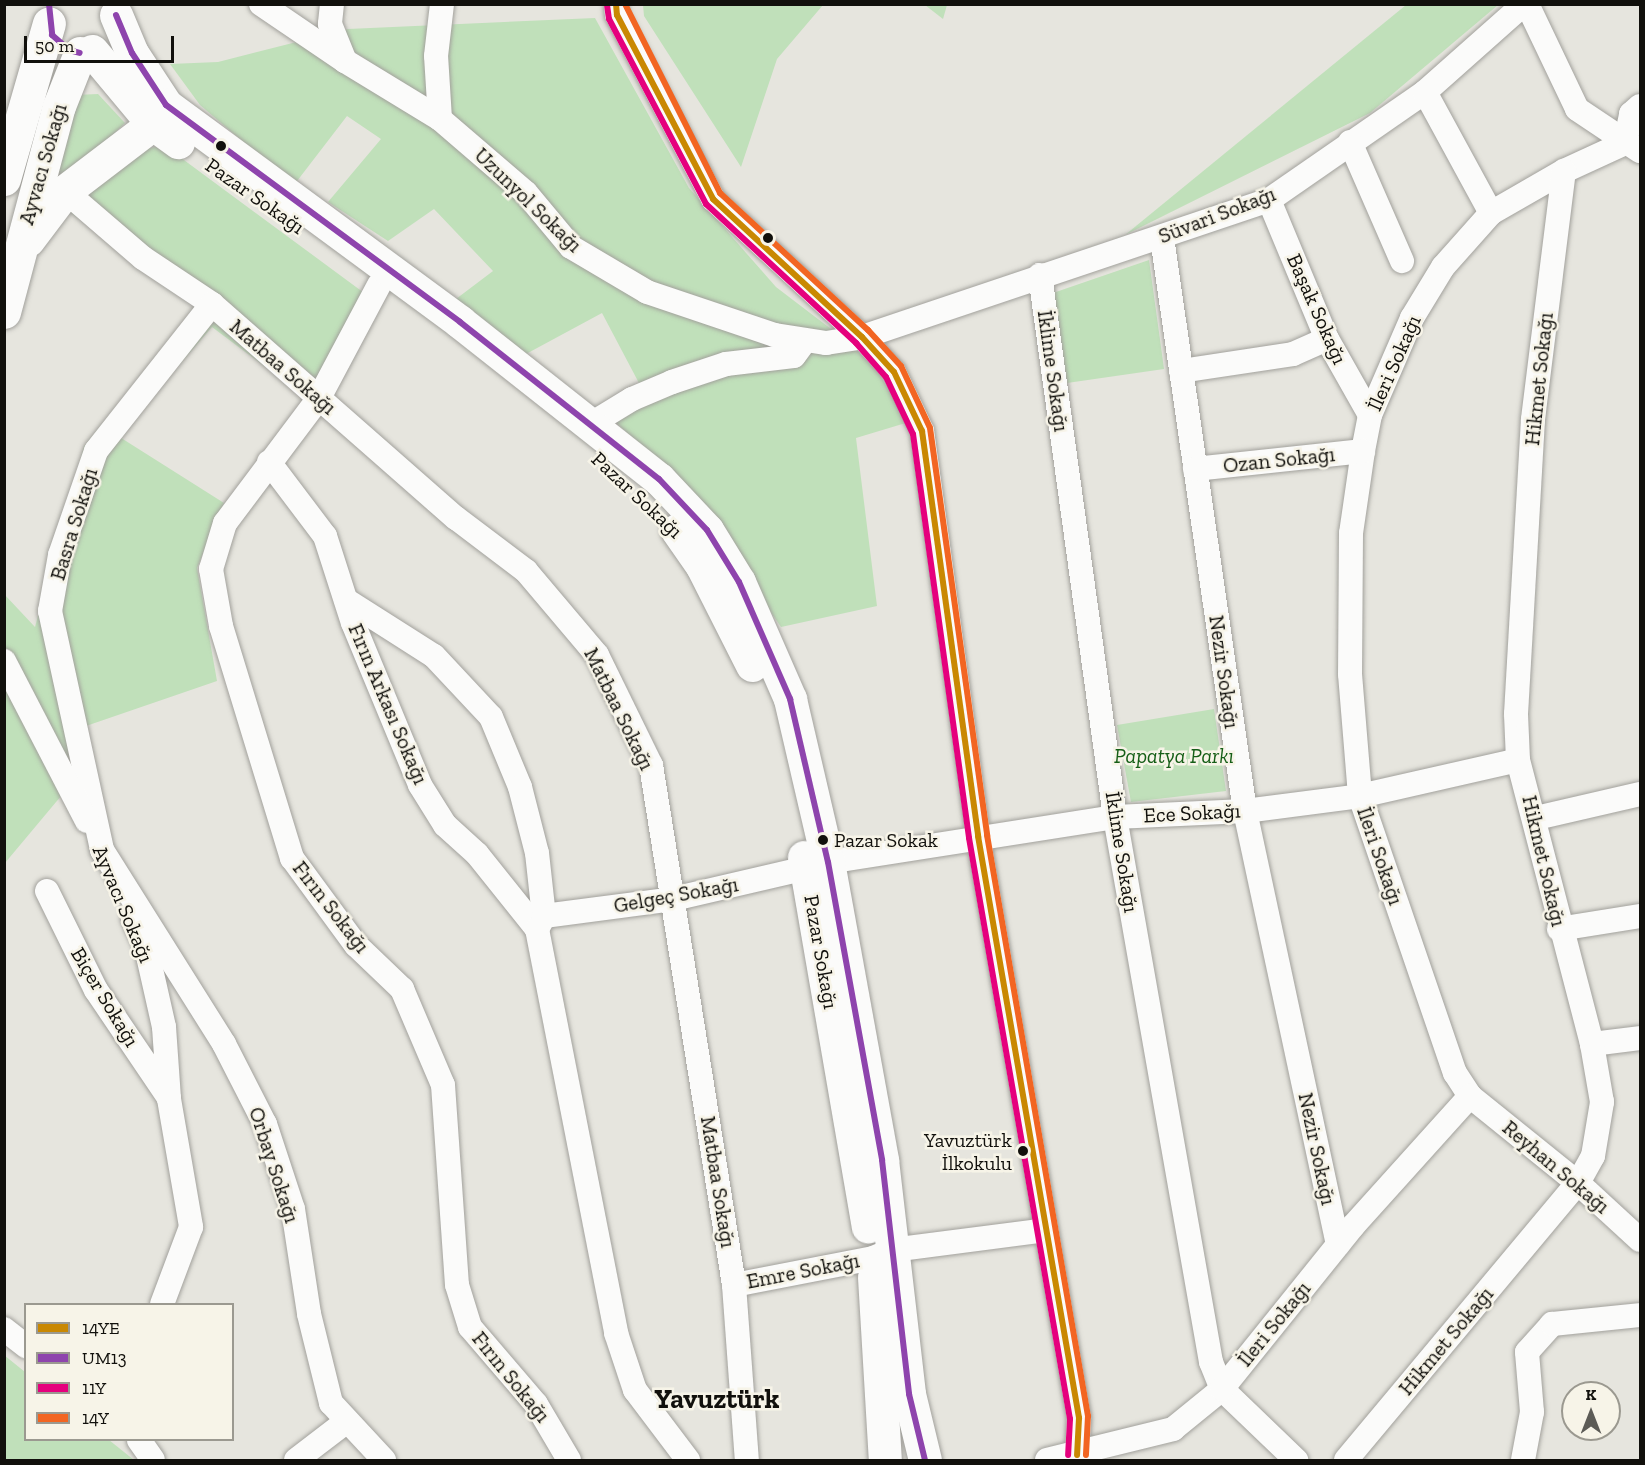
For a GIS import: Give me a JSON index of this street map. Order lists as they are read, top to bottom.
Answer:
{
  "streets": {
    "main road": ["Ayvacı Sokağı", "Pazar Sokağı"],
    "street": [
      "Uzunyol Sokağı",
      "Süvari Sokağı",
      "Başak Sokağı",
      "İleri Sokağı",
      "Matbaa Sokağı",
      "İklime Sokağı",
      "Hikmet Sokağı",
      "Ozan Sokağı",
      "Basra Sokağı",
      "Nezir Sokağı",
      "Fırın Arkası Sokağı",
      "Ece Sokağı",
      "Gelgeç Sokağı",
      "Fırın Sokağı",
      "Biçer Sokağı",
      "Orbay Sokağı",
      "Reyhan Sokağı",
      "Emre Sokağı"
    ]
  },
  "crossings": [
    ["Ayvacı Sokağı", "Pazar Sokağı"],
    ["Ayvacı Sokağı", "Basra Sokağı"],
    ["Ayvacı Sokağı", "Biçer Sokağı"],
    ["Ayvacı Sokağı", "Orbay Sokağı"],
    ["Pazar Sokağı", "Ece Sokağı"],
    ["Pazar Sokağı", "Gelgeç Sokağı"],
    ["Pazar Sokağı", "Fırın Sokağı"],
    ["Pazar Sokağı", "Emre Sokağı"],
    ["Uzunyol Sokağı", "Süvari Sokağı"],
    ["Süvari Sokağı", "Başak Sokağı"],
    ["Süvari Sokağı", "İklime Sokağı"],
    ["Süvari Sokağı", "Nezir Sokağı"],
    ["Başak Sokağı", "İleri Sokağı"],
    ["İleri Sokağı", "İklime Sokağı"],
    ["İleri Sokağı", "Hikmet Sokağı"],
    ["İleri Sokağı", "Ozan Sokağı"],
    ["İleri Sokağı", "Nezir Sokağı"],
    ["İleri Sokağı", "Ece Sokağı"],
    ["İleri Sokağı", "Reyhan Sokağı"],
    ["Matbaa Sokağı", "Basra Sokağı"],
    ["Matbaa Sokağı", "Gelgeç Sokağı"],
    ["Matbaa Sokağı", "Fırın Sokağı"],
    ["Matbaa Sokağı", "Emre Sokağı"],
    ["İklime Sokağı", "Ece Sokağı"],
    ["Hikmet Sokağı", "Ece Sokağı"],
    ["Hikmet Sokağı", "Reyhan Sokağı"],
    ["Ozan Sokağı", "Nezir Sokağı"],
    ["Basra Sokağı", "Orbay Sokağı"],
    ["Nezir Sokağı", "Ece Sokağı"],
    ["Fırın Arkası Sokağı", "Gelgeç Sokağı"],
    ["Fırın Arkası Sokağı", "Fırın Sokağı"],
    ["Ece Sokağı", "Gelgeç Sokağı"]
  ],
  "districts": ["Yavuztürk"],
  "parks": ["Papatya Parkı"],
  "places": ["Pazar Sokak", "Yavuztürk İlkokulu"],
  "lines": [
    "transit line 14YE",
    "transit line UM13",
    "transit line 14Y",
    "transit line 11Y"
  ],
  "legend": [
    "14YE",
    "UM13",
    "11Y",
    "14Y"
  ],
  "scale_bar": "50 m",
  "north": "top"
}
